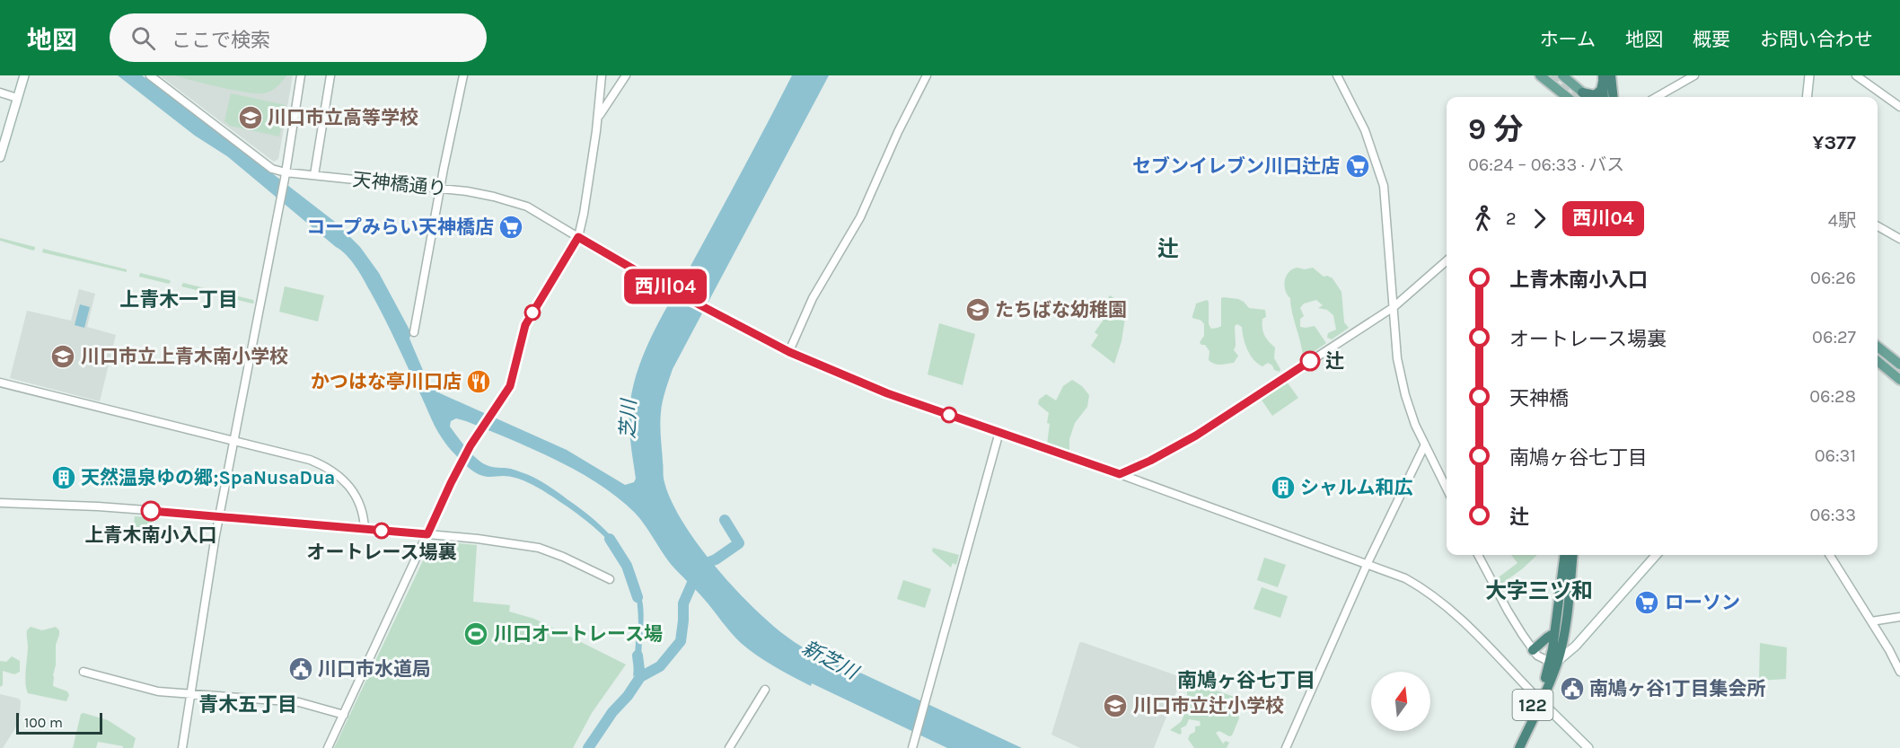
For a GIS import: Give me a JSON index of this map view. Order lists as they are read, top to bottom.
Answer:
{
  "streets": {
    "highway": ["122"],
    "street": ["天神橋通り"]
  },
  "crossings": [
    ["天神橋通り", "122"]
  ],
  "districts": [
    "辻",
    "上青木一丁目",
    "大字三ツ和",
    "南鳩ヶ谷七丁目",
    "青木五丁目"
  ],
  "water": ["芝川", "新芝川"],
  "places": {
    "school or university": [
      "川口市立高等学校",
      "たちばな幼稚園",
      "川口市立上青木南小学校",
      "川口市立辻小学校"
    ],
    "supermarket": ["セブンイレブン川口辻店", "コープみらい天神橋店", "ローソン"],
    "other": ["辻", "上青木南小入口", "オートレース場裏"],
    "restaurant": ["かつはな亭川口店"],
    "building": ["天然温泉ゆの郷;SpaNusaDua", "シャルム和広"],
    "sports": ["川口オートレース場"],
    "public building": ["川口市水道局", "南鳩ヶ谷1丁目集会所"]
  },
  "lines": ["bus line 西川04"],
  "scale_bar": "100 m",
  "north": "top",
  "page": {
    "header": "地図",
    "search": "ここで検索",
    "nav": [
      "ホーム",
      "地図",
      "概要",
      "お問い合わせ"
    ],
    "on_map": "西川04",
    "heading": ["9 分", "06:24 – 06:33 · バス", "¥377"],
    "legs": ["2", "西川04", "4駅"],
    "list": [
      {
        "name": "上青木南小入口",
        "value": "06:26"
      },
      {
        "name": "オートレース場裏",
        "value": "06:27"
      },
      {
        "name": "天神橋",
        "value": "06:28"
      },
      {
        "name": "南鳩ヶ谷七丁目",
        "value": "06:31"
      },
      {
        "name": "辻",
        "value": "06:33"
      }
    ],
    "scale": "100 m"
  }
}
